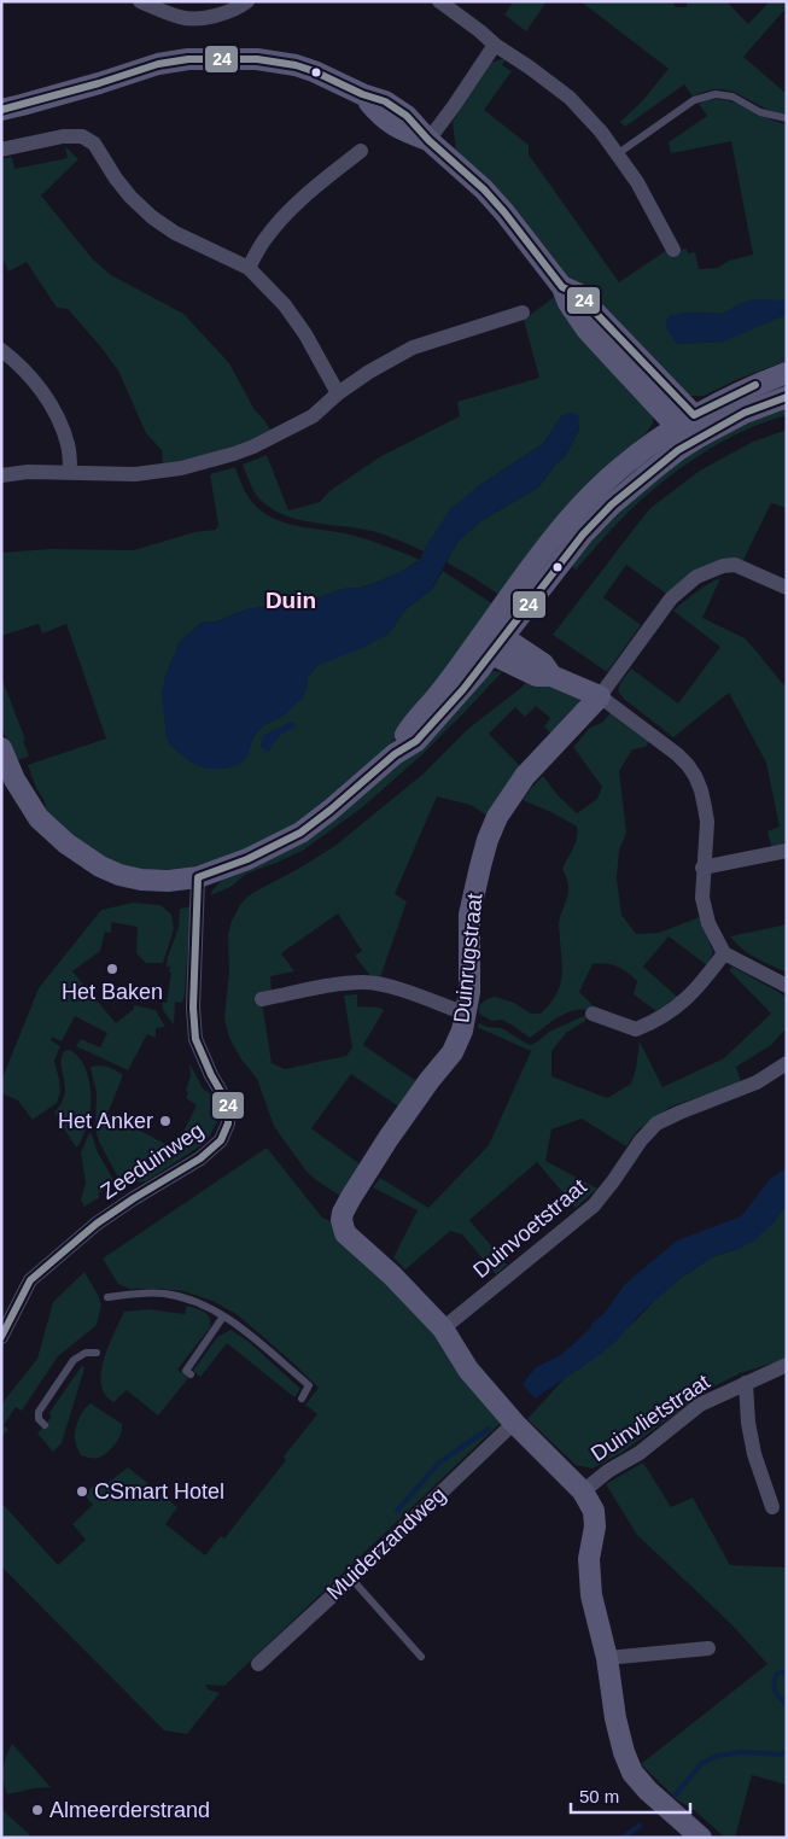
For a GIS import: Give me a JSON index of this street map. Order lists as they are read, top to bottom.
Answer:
{
  "streets": {
    "street": [
      "Duinrugstraat",
      "Zeeduinweg",
      "Duinvoetstraat",
      "Duinvlietstraat",
      "Muiderzandweg"
    ]
  },
  "crossings": [
    ["Duinrugstraat", "Duinvoetstraat"]
  ],
  "districts": ["Duin"],
  "places": [
    "Het Baken",
    "Het Anker",
    "CSmart Hotel",
    "Almeerderstrand"
  ],
  "lines": ["transit line 24"],
  "scale_bar": "50 m"
}
